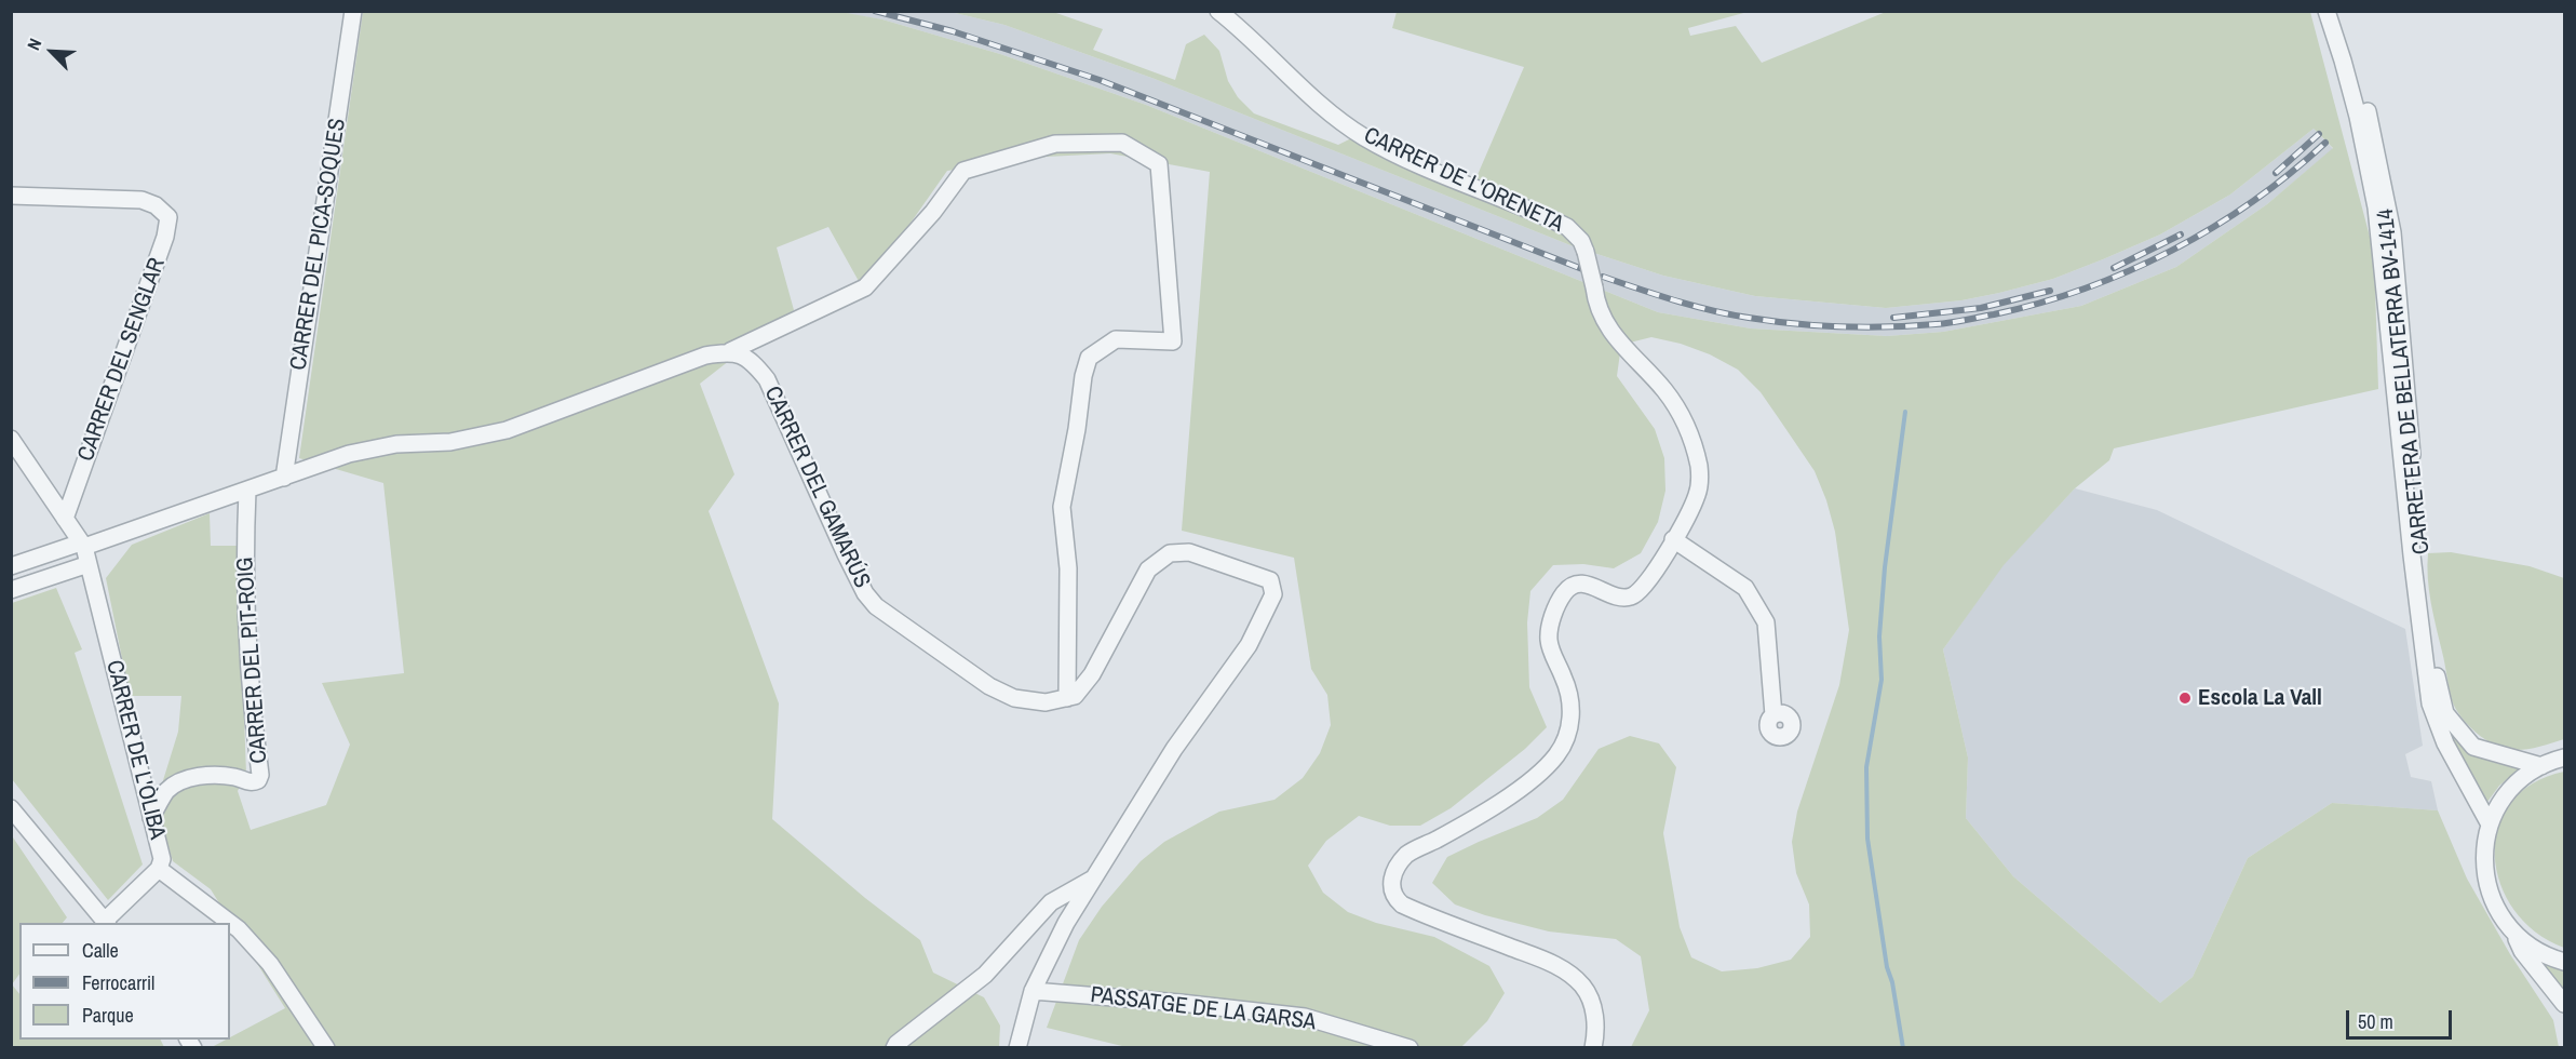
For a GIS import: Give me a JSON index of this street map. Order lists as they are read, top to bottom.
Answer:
{
  "streets": {
    "street": [
      "CARRER DE L'ORENETA",
      "CARRER DEL PICA-SOQUES",
      "CARRER DEL SENGLAR",
      "CARRETERA DE BELLATERRA BV-1414",
      "CARRER DEL GAMARÚS",
      "CARRER DEL PIT-ROIG",
      "CARRER DE L'ÒLIBA",
      "PASSATGE DE LA GARSA"
    ]
  },
  "crossings": [
    ["CARRER DEL PIT-ROIG", "CARRER DE L'ÒLIBA"]
  ],
  "places": ["Escola La Vall"],
  "legend": ["Calle", "Ferrocarril", "Parque"],
  "scale_bar": "50 m",
  "north": "top left"
}
